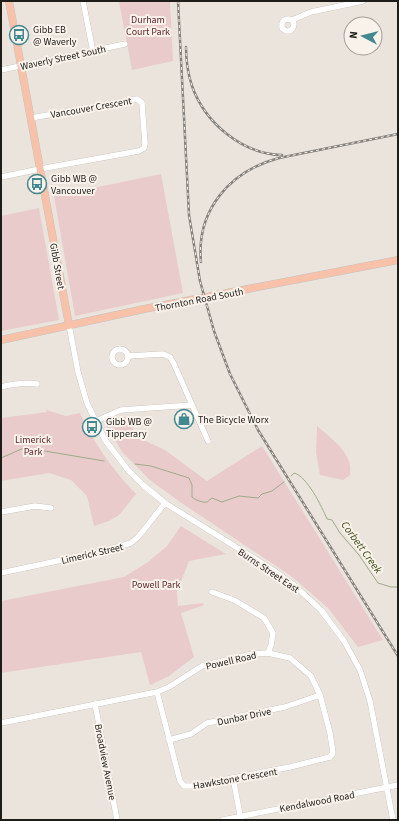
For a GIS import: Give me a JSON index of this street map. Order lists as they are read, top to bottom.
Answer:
{
  "streets": {
    "main road": ["Gibb Street", "Thornton Road South"],
    "street": [
      "Waverly Street South",
      "Vancouver Crescent",
      "Limerick Street",
      "Burns Street East",
      "Powell Road",
      "Dunbar Drive",
      "Broadview Avenue",
      "Hawkstone Crescent",
      "Kendalwood Road"
    ]
  },
  "crossings": [
    ["Waverly Street South", "Gibb Street"],
    ["Vancouver Crescent", "Gibb Street"],
    ["Gibb Street", "Thornton Road South"],
    ["Gibb Street", "Limerick Street"],
    ["Gibb Street", "Burns Street East"],
    ["Limerick Street", "Burns Street East"],
    ["Burns Street East", "Kendalwood Road"],
    ["Powell Road", "Dunbar Drive"],
    ["Powell Road", "Broadview Avenue"],
    ["Powell Road", "Hawkstone Crescent"],
    ["Dunbar Drive", "Hawkstone Crescent"]
  ],
  "water": ["Corbett Creek"],
  "parks": ["Durham Court Park", "Limerick Park", "Powell Park"],
  "places": {
    "bus stop": ["Gibb EB @ Waverly", "Gibb WB @ Vancouver", "Gibb WB @ Tipperary"],
    "shop": ["The Bicycle Worx"]
  },
  "north": "left"
}
